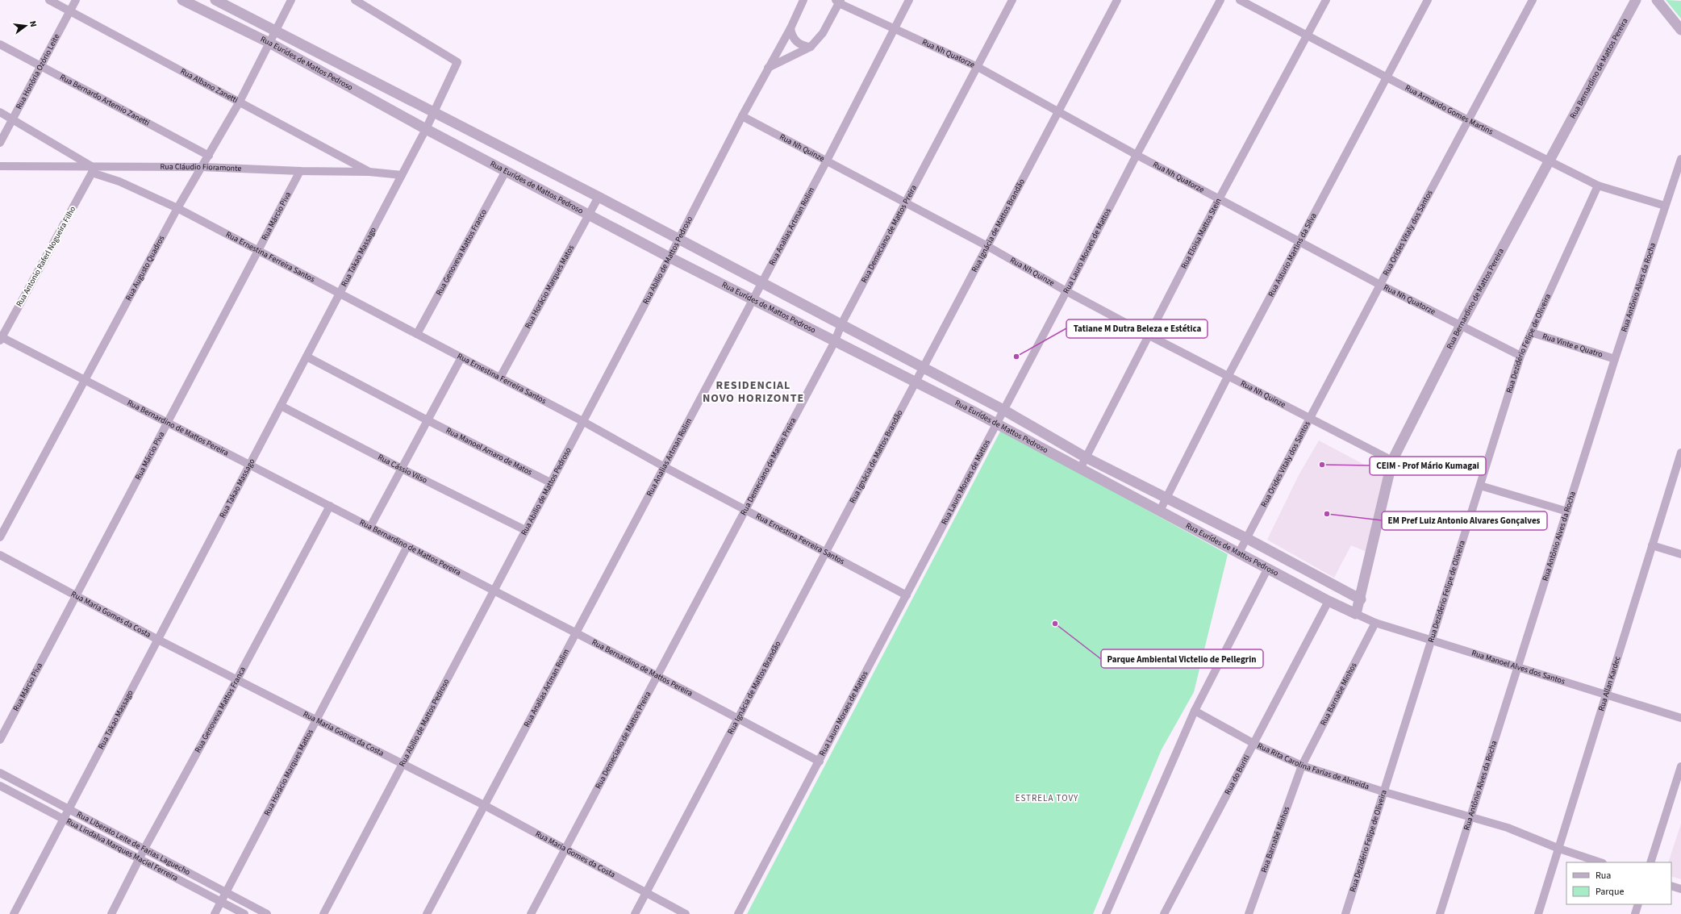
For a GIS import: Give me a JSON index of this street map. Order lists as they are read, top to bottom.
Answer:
{
  "streets": {
    "street": [
      "Rua Nh Quatorze",
      "Rua Eurídes de Mattos Pedroso",
      "Rua Bernardino de Mattos Pereira",
      "Rua Honória Ozório Leite",
      "Rua Albano Zanetti",
      "Rua Bernardo Artemio Zanetti",
      "Rua Armando Gomes Martins",
      "Rua Nh Quinze",
      "Rua Cláudio Fioramonte",
      "Rua Márcio Piva",
      "Rua Ignácia de Mattos Brandão",
      "Rua Analias Artman Rolim",
      "Rua Eloisa Mattos Stein",
      "Rua Orides Vitaly dos Santos",
      "Rua Demeciano de Mattos Preira",
      "Rua Lauro Moraes de Mattos",
      "Rua Genoveva Mattos Franco",
      "Rua Asturio Martins da Silva",
      "Rua Antonio Raferl Nogueira Filho",
      "Rua Ernestina Ferreira Santos",
      "Rua Takao Massago",
      "Rua Abilio de Mattos Pedroso",
      "Rua Augusto Quadros",
      "Rua Horácio Marques Matos",
      "Rua Antônio Alves da Rocha",
      "Rua Dezidério Felipe de Oliveira",
      "Rua Vinte e Quatro",
      "Rua Manoel Amaro de Matos",
      "Rua Cássio Vilso",
      "Rua Maria Gomes da Costa",
      "Rua Manoel Alves dos Santos",
      "Rua Allan Kardec",
      "Rua Barnabe Minhos",
      "Rua Genoveva Mattos Franca",
      "Rua Rita Carolina Farias de Almeida",
      "Rua Horácio Marques Mattos",
      "Rua do Buriti",
      "Rua Barnabé Minhos",
      "Rua Liberato Leite de Farias Laguecho",
      "Rua Lindalva Marques Maciel Ferreira"
    ]
  },
  "crossings": [
    ["Rua Nh Quatorze", "Rua Bernardino de Mattos Pereira"],
    ["Rua Nh Quatorze", "Rua Ignácia de Mattos Brandão"],
    ["Rua Nh Quatorze", "Rua Analias Artman Rolim"],
    ["Rua Nh Quatorze", "Rua Eloisa Mattos Stein"],
    ["Rua Nh Quatorze", "Rua Orides Vitaly dos Santos"],
    ["Rua Nh Quatorze", "Rua Demeciano de Mattos Preira"],
    ["Rua Nh Quatorze", "Rua Lauro Moraes de Mattos"],
    ["Rua Nh Quatorze", "Rua Asturio Martins da Silva"],
    ["Rua Nh Quatorze", "Rua Dezidério Felipe de Oliveira"],
    ["Rua Eurídes de Mattos Pedroso", "Rua Bernardino de Mattos Pereira"],
    ["Rua Eurídes de Mattos Pedroso", "Rua Ignácia de Mattos Brandão"],
    ["Rua Eurídes de Mattos Pedroso", "Rua Analias Artman Rolim"],
    ["Rua Eurídes de Mattos Pedroso", "Rua Eloisa Mattos Stein"],
    ["Rua Eurídes de Mattos Pedroso", "Rua Orides Vitaly dos Santos"],
    ["Rua Eurídes de Mattos Pedroso", "Rua Demeciano de Mattos Preira"],
    ["Rua Eurídes de Mattos Pedroso", "Rua Lauro Moraes de Mattos"],
    ["Rua Eurídes de Mattos Pedroso", "Rua Genoveva Mattos Franco"],
    ["Rua Eurídes de Mattos Pedroso", "Rua Asturio Martins da Silva"],
    ["Rua Eurídes de Mattos Pedroso", "Rua Takao Massago"],
    ["Rua Eurídes de Mattos Pedroso", "Rua Abilio de Mattos Pedroso"],
    ["Rua Eurídes de Mattos Pedroso", "Rua Augusto Quadros"],
    ["Rua Eurídes de Mattos Pedroso", "Rua Horácio Marques Matos"],
    ["Rua Eurídes de Mattos Pedroso", "Rua Manoel Alves dos Santos"],
    ["Rua Eurídes de Mattos Pedroso", "Rua do Buriti"],
    ["Rua Bernardino de Mattos Pereira", "Rua Armando Gomes Martins"],
    ["Rua Bernardino de Mattos Pereira", "Rua Nh Quinze"],
    ["Rua Bernardino de Mattos Pereira", "Rua Márcio Piva"],
    ["Rua Bernardino de Mattos Pereira", "Rua Ignácia de Mattos Brandão"],
    ["Rua Bernardino de Mattos Pereira", "Rua Analias Artman Rolim"],
    ["Rua Bernardino de Mattos Pereira", "Rua Demeciano de Mattos Preira"],
    ["Rua Bernardino de Mattos Pereira", "Rua Lauro Moraes de Mattos"],
    ["Rua Bernardino de Mattos Pereira", "Rua Antonio Raferl Nogueira Filho"],
    ["Rua Bernardino de Mattos Pereira", "Rua Takao Massago"],
    ["Rua Bernardino de Mattos Pereira", "Rua Abilio de Mattos Pedroso"],
    ["Rua Bernardino de Mattos Pereira", "Rua Augusto Quadros"],
    ["Rua Bernardino de Mattos Pereira", "Rua Manoel Alves dos Santos"],
    ["Rua Bernardino de Mattos Pereira", "Rua Genoveva Mattos Franca"],
    ["Rua Bernardino de Mattos Pereira", "Rua Horácio Marques Mattos"],
    ["Rua Honória Ozório Leite", "Rua Albano Zanetti"],
    ["Rua Honória Ozório Leite", "Rua Bernardo Artemio Zanetti"],
    ["Rua Albano Zanetti", "Rua Cláudio Fioramonte"],
    ["Rua Albano Zanetti", "Rua Augusto Quadros"],
    ["Rua Bernardo Artemio Zanetti", "Rua Augusto Quadros"],
    ["Rua Armando Gomes Martins", "Rua Eloisa Mattos Stein"],
    ["Rua Armando Gomes Martins", "Rua Orides Vitaly dos Santos"],
    ["Rua Armando Gomes Martins", "Rua Asturio Martins da Silva"],
    ["Rua Armando Gomes Martins", "Rua Antônio Alves da Rocha"],
    ["Rua Armando Gomes Martins", "Rua Dezidério Felipe de Oliveira"],
    ["Rua Nh Quinze", "Rua Ignácia de Mattos Brandão"],
    ["Rua Nh Quinze", "Rua Analias Artman Rolim"],
    ["Rua Nh Quinze", "Rua Eloisa Mattos Stein"],
    ["Rua Nh Quinze", "Rua Orides Vitaly dos Santos"],
    ["Rua Nh Quinze", "Rua Demeciano de Mattos Preira"],
    ["Rua Nh Quinze", "Rua Lauro Moraes de Mattos"],
    ["Rua Nh Quinze", "Rua Asturio Martins da Silva"],
    ["Rua Nh Quinze", "Rua Abilio de Mattos Pedroso"],
    ["Rua Cláudio Fioramonte", "Rua Márcio Piva"],
    ["Rua Cláudio Fioramonte", "Rua Antonio Raferl Nogueira Filho"],
    ["Rua Cláudio Fioramonte", "Rua Ernestina Ferreira Santos"],
    ["Rua Cláudio Fioramonte", "Rua Takao Massago"],
    ["Rua Cláudio Fioramonte", "Rua Augusto Quadros"],
    ["Rua Márcio Piva", "Rua Ernestina Ferreira Santos"],
    ["Rua Márcio Piva", "Rua Maria Gomes da Costa"],
    ["Rua Ignácia de Mattos Brandão", "Rua Ernestina Ferreira Santos"],
    ["Rua Ignácia de Mattos Brandão", "Rua Maria Gomes da Costa"],
    ["Rua Analias Artman Rolim", "Rua Ernestina Ferreira Santos"],
    ["Rua Analias Artman Rolim", "Rua Maria Gomes da Costa"],
    ["Rua Demeciano de Mattos Preira", "Rua Ernestina Ferreira Santos"],
    ["Rua Demeciano de Mattos Preira", "Rua Maria Gomes da Costa"],
    ["Rua Lauro Moraes de Mattos", "Rua Ernestina Ferreira Santos"],
    ["Rua Genoveva Mattos Franco", "Rua Ernestina Ferreira Santos"],
    ["Rua Antonio Raferl Nogueira Filho", "Rua Ernestina Ferreira Santos"],
    ["Rua Ernestina Ferreira Santos", "Rua Takao Massago"],
    ["Rua Ernestina Ferreira Santos", "Rua Abilio de Mattos Pedroso"],
    ["Rua Ernestina Ferreira Santos", "Rua Augusto Quadros"],
    ["Rua Ernestina Ferreira Santos", "Rua Horácio Marques Matos"],
    ["Rua Takao Massago", "Rua Manoel Amaro de Matos"],
    ["Rua Takao Massago", "Rua Cássio Vilso"],
    ["Rua Takao Massago", "Rua Maria Gomes da Costa"],
    ["Rua Takao Massago", "Rua Liberato Leite de Farias Laguecho"],
    ["Rua Takao Massago", "Rua Lindalva Marques Maciel Ferreira"],
    ["Rua Abilio de Mattos Pedroso", "Rua Manoel Amaro de Matos"],
    ["Rua Abilio de Mattos Pedroso", "Rua Cássio Vilso"],
    ["Rua Abilio de Mattos Pedroso", "Rua Maria Gomes da Costa"],
    ["Rua Antônio Alves da Rocha", "Rua Vinte e Quatro"],
    ["Rua Antônio Alves da Rocha", "Rua Manoel Alves dos Santos"],
    ["Rua Antônio Alves da Rocha", "Rua Rita Carolina Farias de Almeida"],
    ["Rua Dezidério Felipe de Oliveira", "Rua Vinte e Quatro"],
    ["Rua Dezidério Felipe de Oliveira", "Rua Manoel Alves dos Santos"],
    ["Rua Dezidério Felipe de Oliveira", "Rua Rita Carolina Farias de Almeida"],
    ["Rua Maria Gomes da Costa", "Rua Genoveva Mattos Franca"],
    ["Rua Maria Gomes da Costa", "Rua Horácio Marques Mattos"],
    ["Rua Manoel Alves dos Santos", "Rua Allan Kardec"],
    ["Rua Manoel Alves dos Santos", "Rua Barnabe Minhos"],
    ["Rua Allan Kardec", "Rua Rita Carolina Farias de Almeida"],
    ["Rua Barnabe Minhos", "Rua Rita Carolina Farias de Almeida"],
    ["Rua Barnabe Minhos", "Rua Barnabé Minhos"],
    ["Rua Genoveva Mattos Franca", "Rua Liberato Leite de Farias Laguecho"],
    ["Rua Genoveva Mattos Franca", "Rua Lindalva Marques Maciel Ferreira"],
    ["Rua Rita Carolina Farias de Almeida", "Rua do Buriti"],
    ["Rua Rita Carolina Farias de Almeida", "Rua Barnabé Minhos"],
    ["Rua Horácio Marques Mattos", "Rua Liberato Leite de Farias Laguecho"],
    ["Rua Horácio Marques Mattos", "Rua Lindalva Marques Maciel Ferreira"]
  ],
  "districts": ["RESIDENCIAL NOVO HORIZONTE", "ESTRELA TOVY"],
  "places": [
    "Tatiane M Dutra Beleza e Estética",
    "CEIM - Prof Mário Kumagai",
    "EM Pref Luiz Antonio Alvares Gonçalves",
    "Parque Ambiental Victelio de Pellegrin"
  ],
  "legend": ["Rua", "Parque"],
  "north": "right"
}
